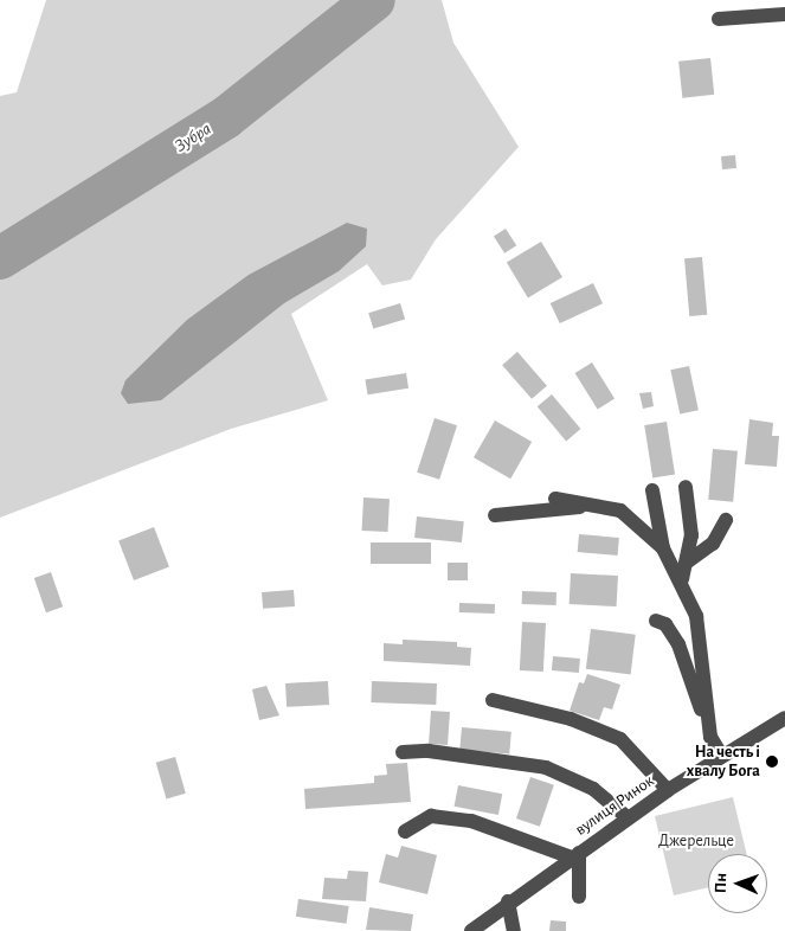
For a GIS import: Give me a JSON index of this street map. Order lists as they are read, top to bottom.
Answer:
{
  "streets": {
    "street": ["вулиця Ринок"]
  },
  "water": ["Зубра"],
  "parks": ["Джерельце"],
  "places": ["На честь і хвалу Бога"],
  "north": "left"
}
